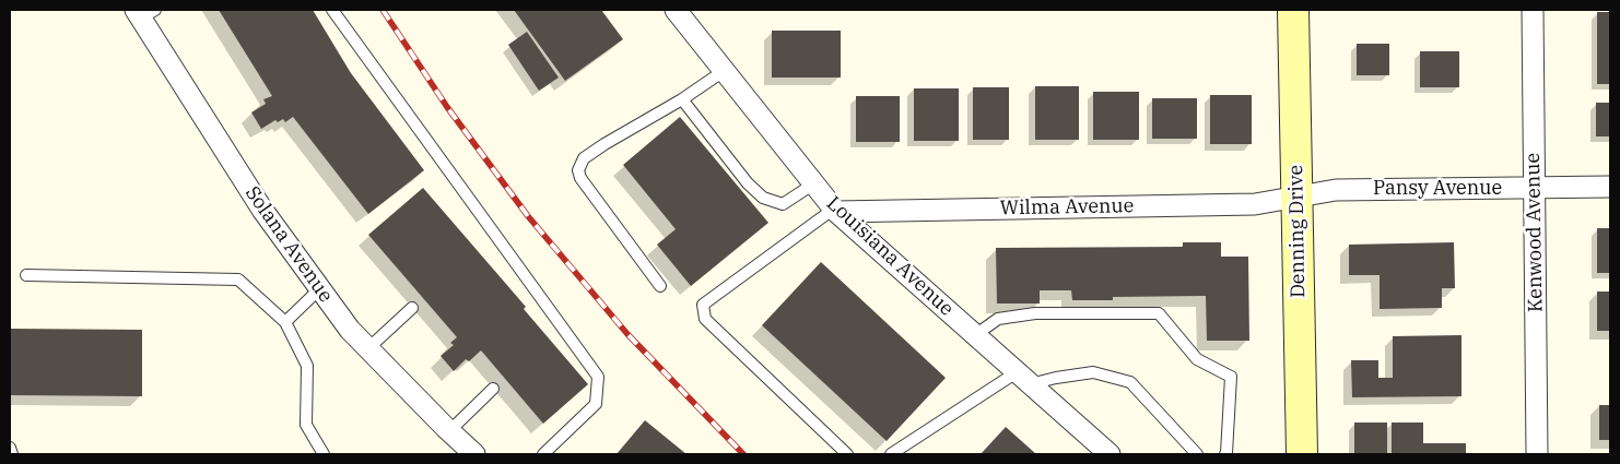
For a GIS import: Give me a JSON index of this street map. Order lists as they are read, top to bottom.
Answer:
{
  "streets": {
    "street": [
      "Pansy Avenue",
      "Wilma Avenue",
      "Denning Drive",
      "Kenwood Avenue",
      "Solana Avenue",
      "Louisiana Avenue"
    ]
  },
  "crossings": [
    ["Pansy Avenue", "Wilma Avenue"],
    ["Pansy Avenue", "Denning Drive"],
    ["Pansy Avenue", "Kenwood Avenue"],
    ["Wilma Avenue", "Denning Drive"],
    ["Wilma Avenue", "Louisiana Avenue"]
  ]
}
